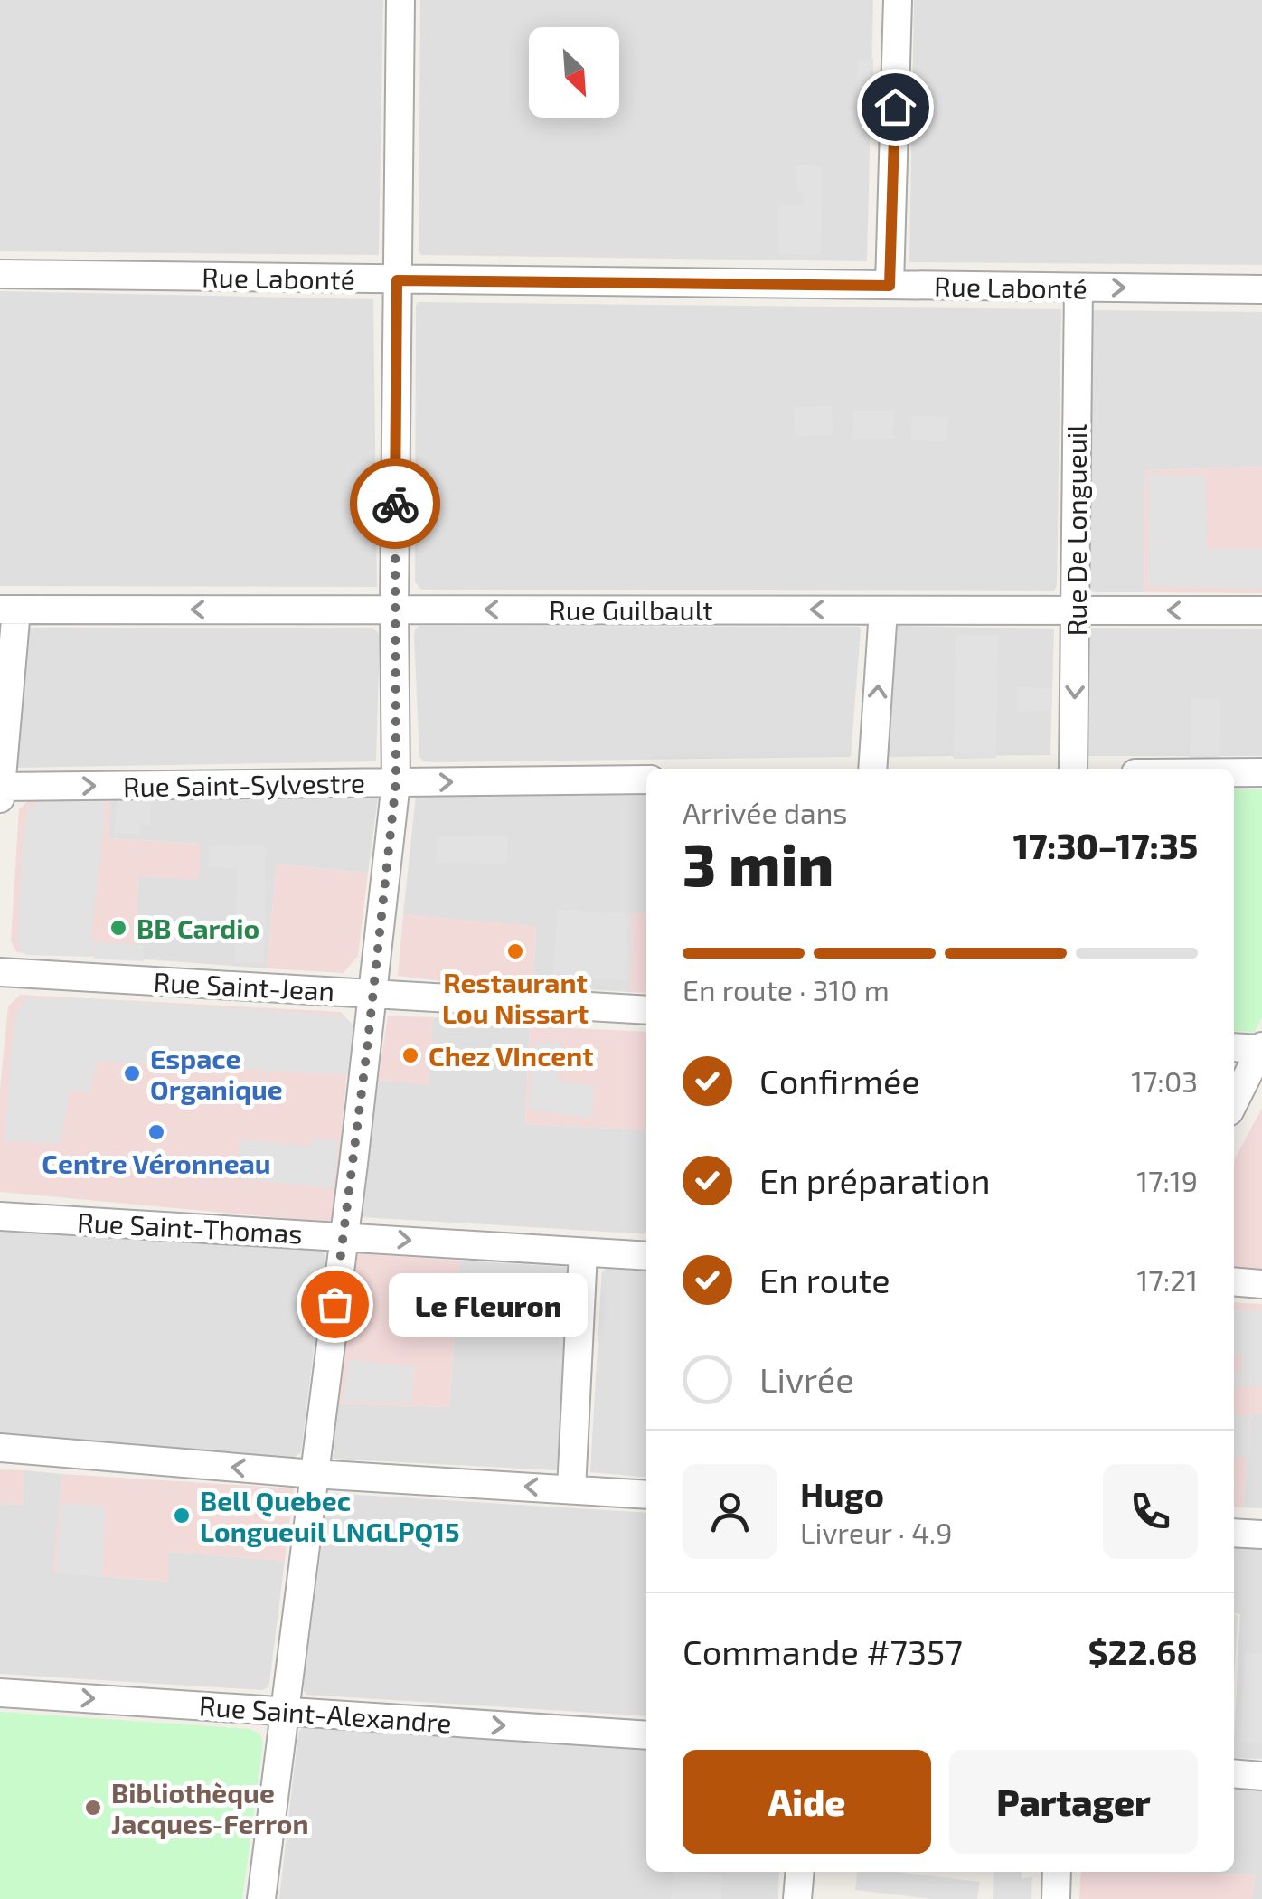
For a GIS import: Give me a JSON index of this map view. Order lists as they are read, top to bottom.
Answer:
{
  "streets": {
    "street": [
      "Rue Labonté",
      "Rue De Longueuil",
      "Rue Guilbault",
      "Rue Saint-Sylvestre",
      "Rue Saint-Jean",
      "Rue Saint-Thomas",
      "Rue Saint-Alexandre"
    ]
  },
  "crossings": [
    ["Rue Labonté", "Rue De Longueuil"],
    ["Rue De Longueuil", "Rue Guilbault"]
  ],
  "one_way": ["Rue Guilbault", "Rue Saint-Sylvestre"],
  "places": [
    "BB Cardio",
    "Restaurant Lou Nissart",
    "Chez VIncent",
    "Espace Organique",
    "Centre Véronneau",
    "Le Fleuron",
    "Bell Quebec Longueuil LNGLPQ15",
    "Bibliothèque Jacques-Ferron"
  ],
  "north": "bottom right",
  "page": {
    "heading": ["3 min", "Arrivée dans", "17:30–17:35"],
    "panel": [
      "Hugo",
      "Livreur · 4.9",
      "Commande #7357",
      "$22.68"
    ],
    "bar": "En route · 310 m",
    "list": [
      ["Confirmée", "17:03"],
      ["En préparation", "17:19"],
      ["En route", "17:21"],
      "Livrée"
    ],
    "bubble": "Le Fleuron",
    "buttons": ["Aide", "Partager"]
  }
}
